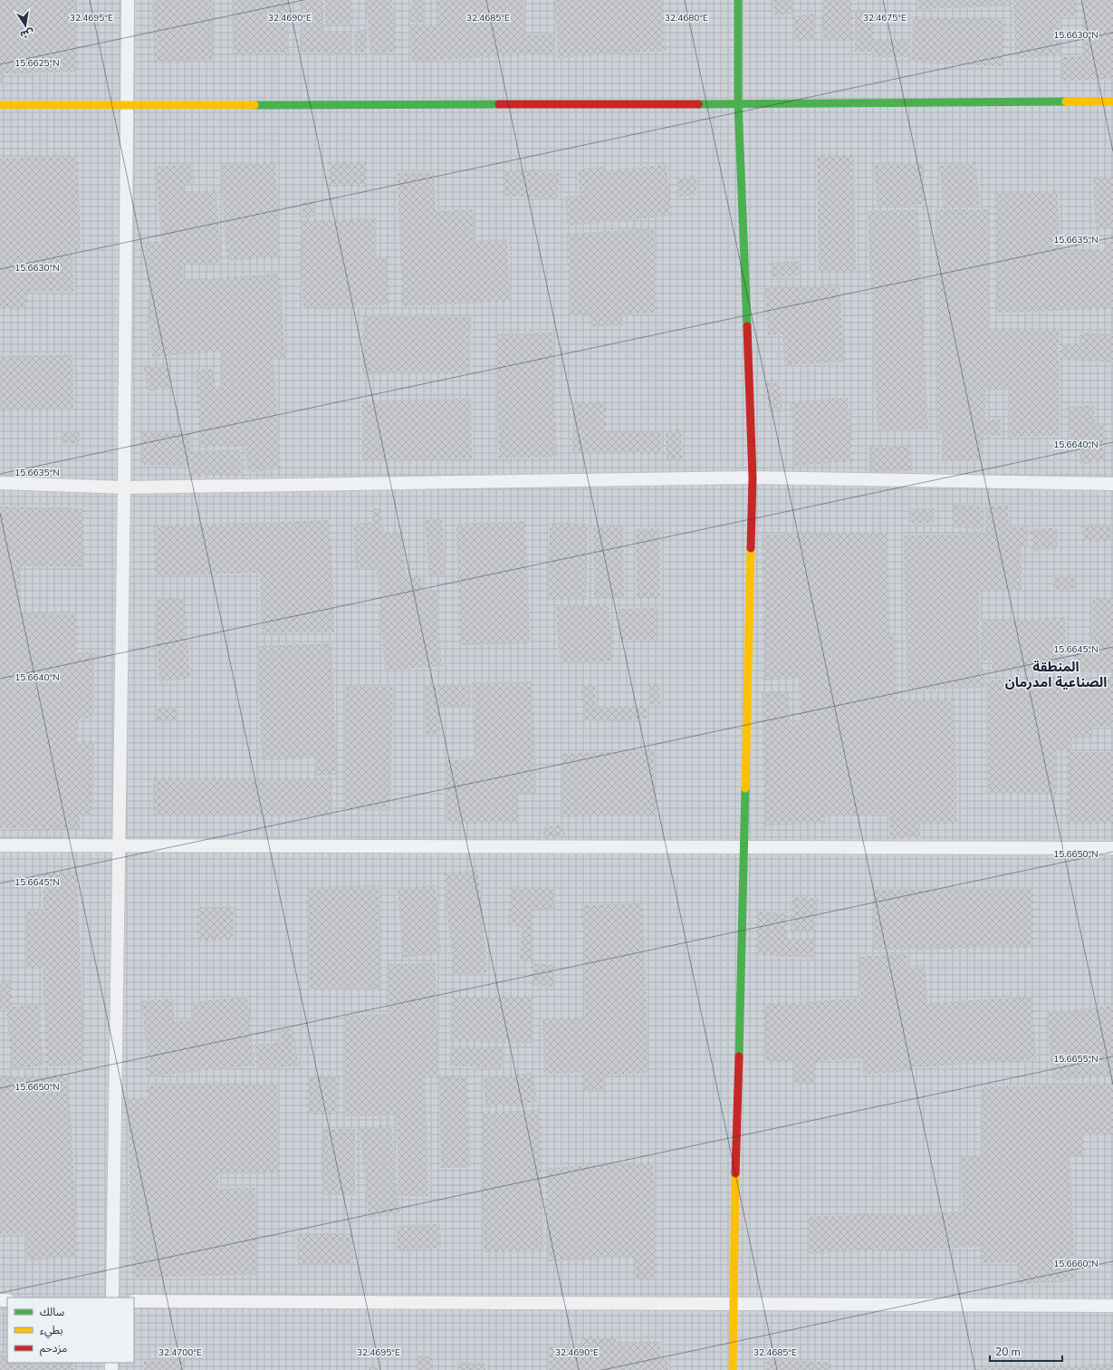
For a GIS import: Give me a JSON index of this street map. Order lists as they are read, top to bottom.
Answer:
{
  "districts": ["المنطقة الصناعية امدرمان"],
  "legend": ["سالك", "بطيء", "مزدحم"],
  "scale_bar": "20 m",
  "north": "bottom",
  "coordinates": [
    "32.4695°E",
    "32.4690°E",
    "32.4685°E",
    "32.4680°E",
    "32.4675°E",
    "15.6630°N",
    "15.6625°N",
    "15.6635°N",
    "15.6640°N",
    "15.6645°N",
    "15.6650°N",
    "15.6655°N",
    "15.6660°N",
    "32.4700°E"
  ]
}
